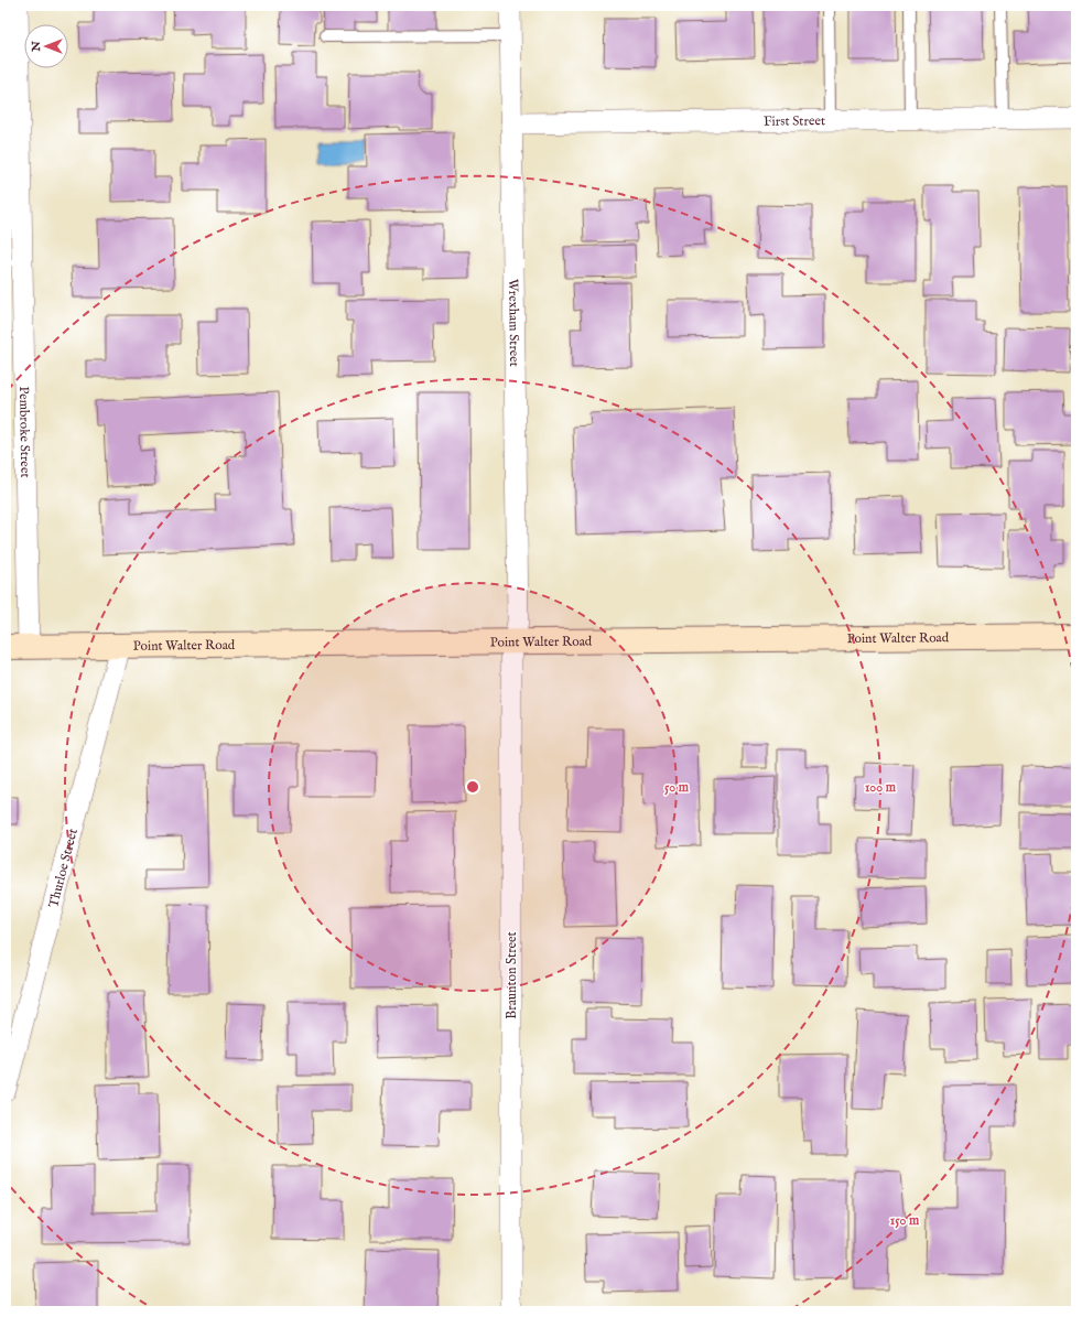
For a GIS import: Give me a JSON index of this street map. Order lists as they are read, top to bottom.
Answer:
{
  "streets": {
    "street": [
      "First Street",
      "Wrexham Street",
      "Pembroke Street",
      "Point Walter Road",
      "Thurloe Street",
      "Braunton Street"
    ]
  },
  "crossings": [
    ["First Street", "Wrexham Street"],
    ["Wrexham Street", "Point Walter Road"],
    ["Wrexham Street", "Braunton Street"],
    ["Pembroke Street", "Point Walter Road"],
    ["Point Walter Road", "Thurloe Street"],
    ["Point Walter Road", "Braunton Street"]
  ],
  "north": "left",
  "rings": ["50 m", "100 m", "150 m"]
}
